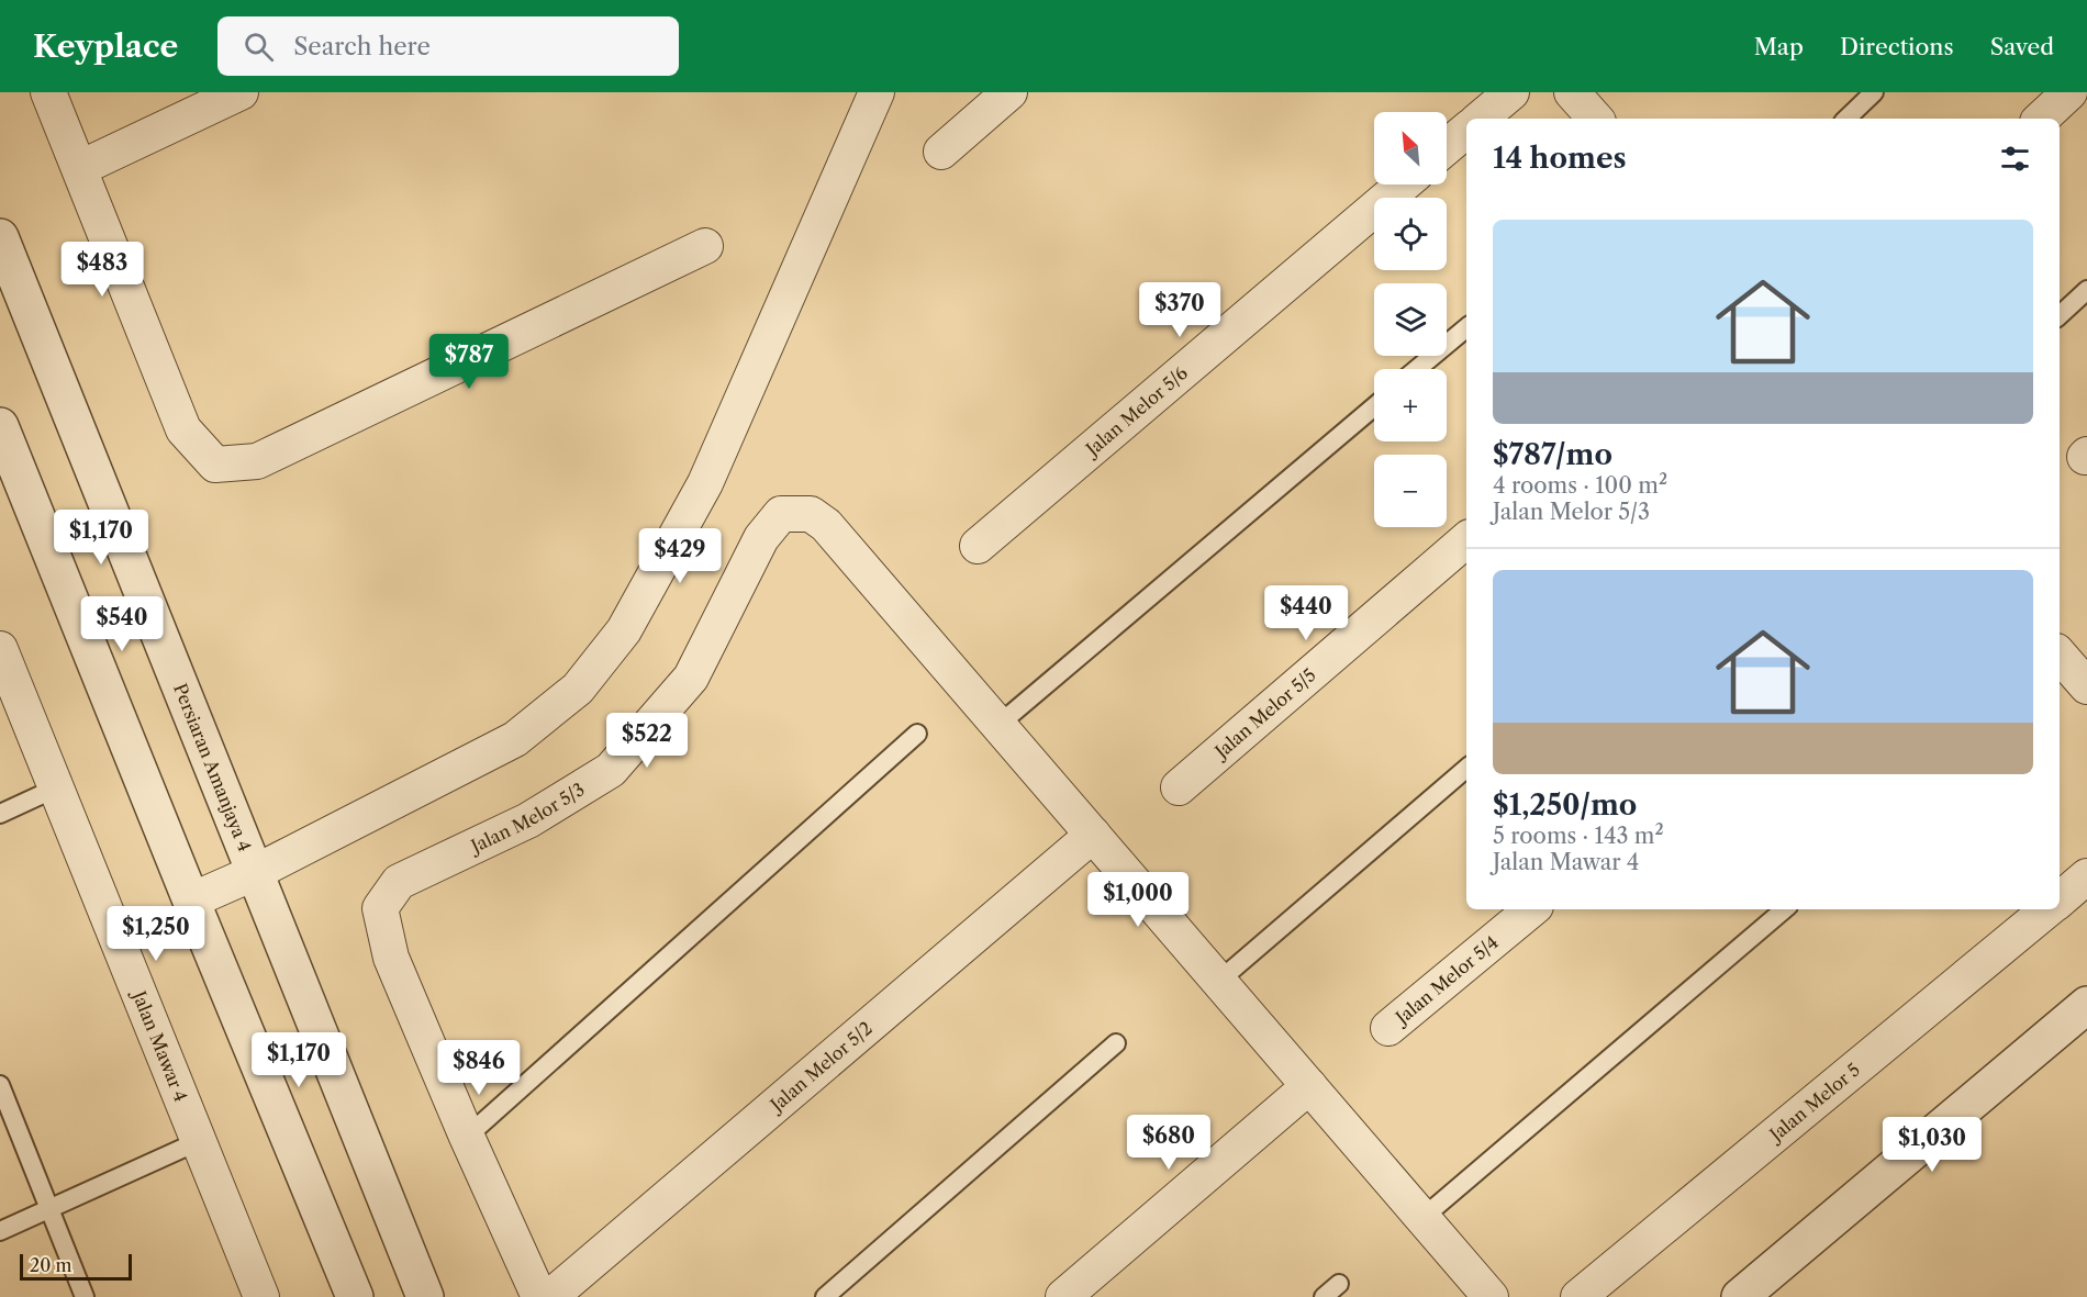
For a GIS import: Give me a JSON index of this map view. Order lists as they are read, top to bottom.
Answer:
{
  "streets": {
    "street": [
      "Jalan Melor 5/6",
      "Jalan Melor 5/5",
      "Persiaran Amanjaya 4",
      "Jalan Melor 5/3",
      "Jalan Melor 5/4",
      "Jalan Mawar 4",
      "Jalan Melor 5/2",
      "Jalan Melor 5"
    ]
  },
  "scale_bar": "20 m",
  "north": "top left",
  "page": {
    "header": "Keyplace",
    "search": "Search here",
    "nav": ["Map", "Directions", "Saved"],
    "map_buttons": ["+", "−"],
    "heading": "14 homes",
    "list": [
      {
        "name": "$787/mo",
        "note": "4 rooms · 100 m² · Jalan Melor 5/3"
      },
      {
        "name": "$1,250/mo",
        "note": "5 rooms · 143 m² · Jalan Mawar 4"
      }
    ],
    "price": [
      "$483",
      "$370",
      "$787",
      "$1,170",
      "$429",
      "$440",
      "$540",
      "$522",
      "$1,000",
      "$1,250",
      "$1,170",
      "$846",
      "$680",
      "$1,030"
    ],
    "scale": "20 m"
  }
}
